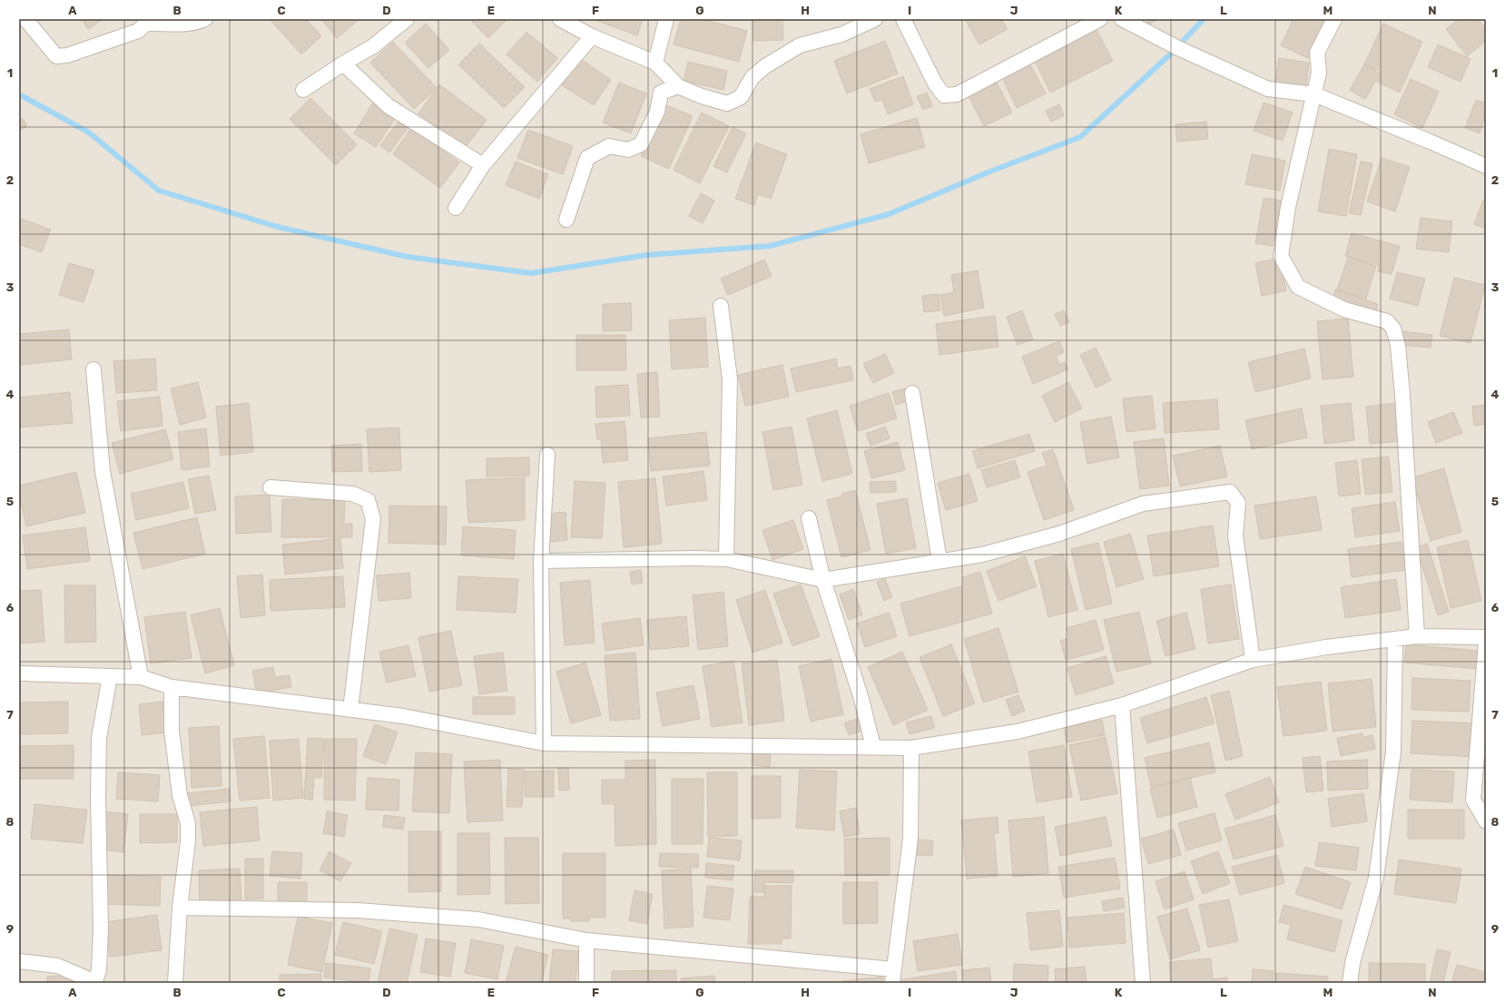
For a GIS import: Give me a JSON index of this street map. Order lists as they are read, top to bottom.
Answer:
{
  "grid": {
    "columns": [
      "A",
      "B",
      "C",
      "D",
      "E",
      "F",
      "G",
      "H",
      "I",
      "J",
      "K",
      "L",
      "M",
      "N"
    ],
    "rows": [
      "1",
      "2",
      "3",
      "4",
      "5",
      "6",
      "7",
      "8",
      "9"
    ]
  }
}
